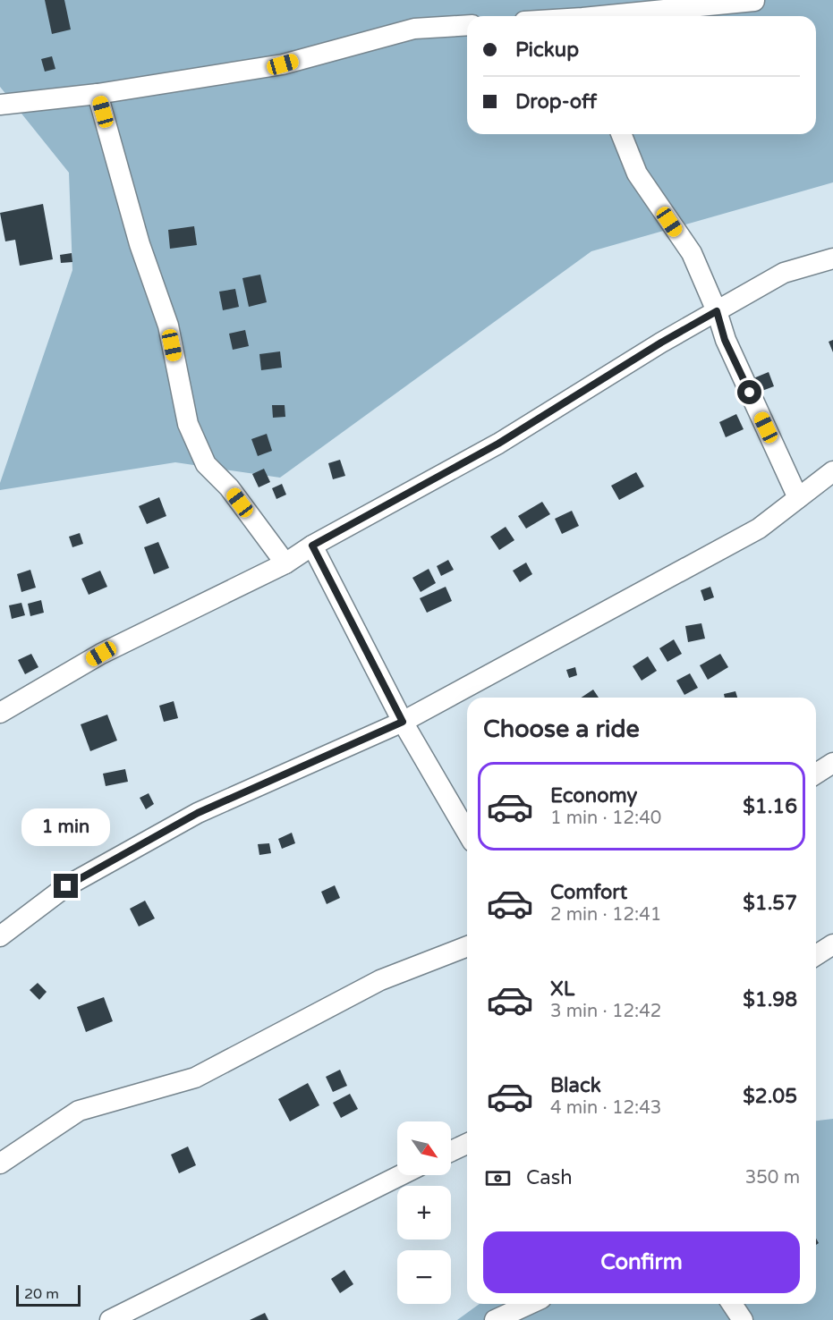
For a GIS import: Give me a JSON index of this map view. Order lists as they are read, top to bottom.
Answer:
{
  "scale_bar": "20 m",
  "north": "bottom right",
  "page": {
    "banner": ["Pickup", "Drop-off"],
    "heading": "Choose a ride",
    "list": [
      {
        "name": "Economy",
        "note": "1 min · 12:40",
        "value": "$1.16"
      },
      {
        "name": "Comfort",
        "note": "2 min · 12:41",
        "value": "$1.57"
      },
      {
        "name": "XL",
        "note": "3 min · 12:42",
        "value": "$1.98"
      },
      {
        "name": "Black",
        "note": "4 min · 12:43",
        "value": "$2.05"
      }
    ],
    "bubble": "1 min",
    "map_buttons": ["+", "−"],
    "pay": ["Cash", "350 m"],
    "buttons": "Confirm",
    "scale": "20 m"
  }
}
